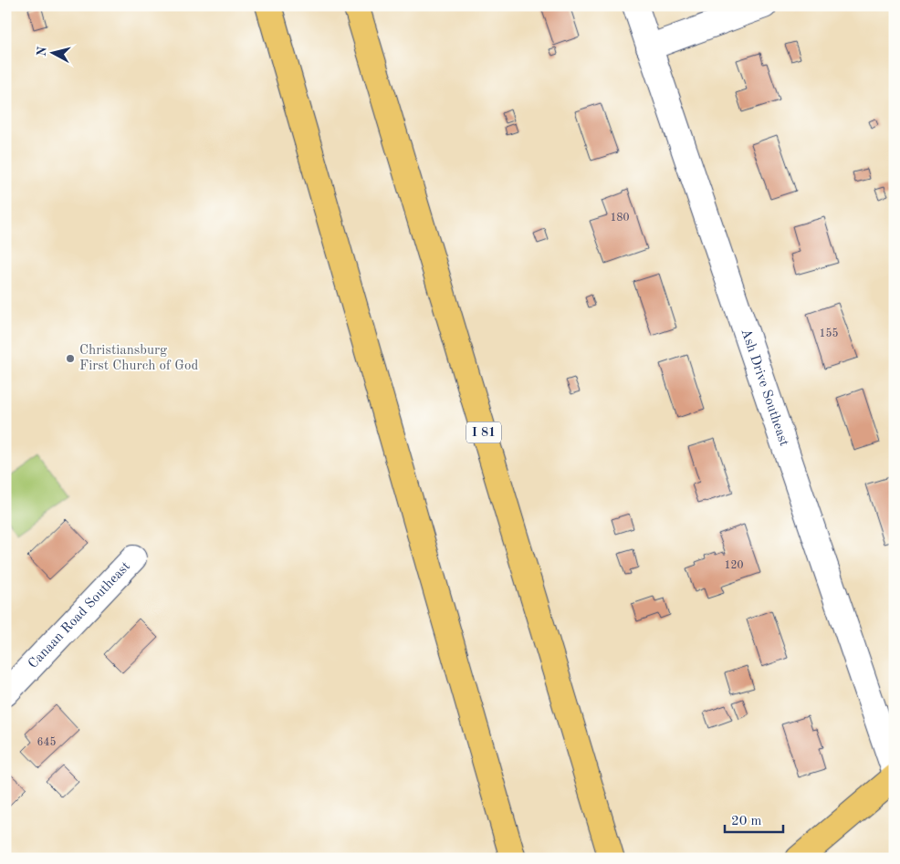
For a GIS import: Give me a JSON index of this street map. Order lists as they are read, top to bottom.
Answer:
{
  "streets": {
    "main road": ["I 81"],
    "street": ["Ash Drive Southeast", "Canaan Road Southeast"]
  },
  "places": ["Christiansburg First Church of God"],
  "house_numbers": [
    "180",
    "155",
    "120",
    "645"
  ],
  "scale_bar": "20 m",
  "north": "left"
}
